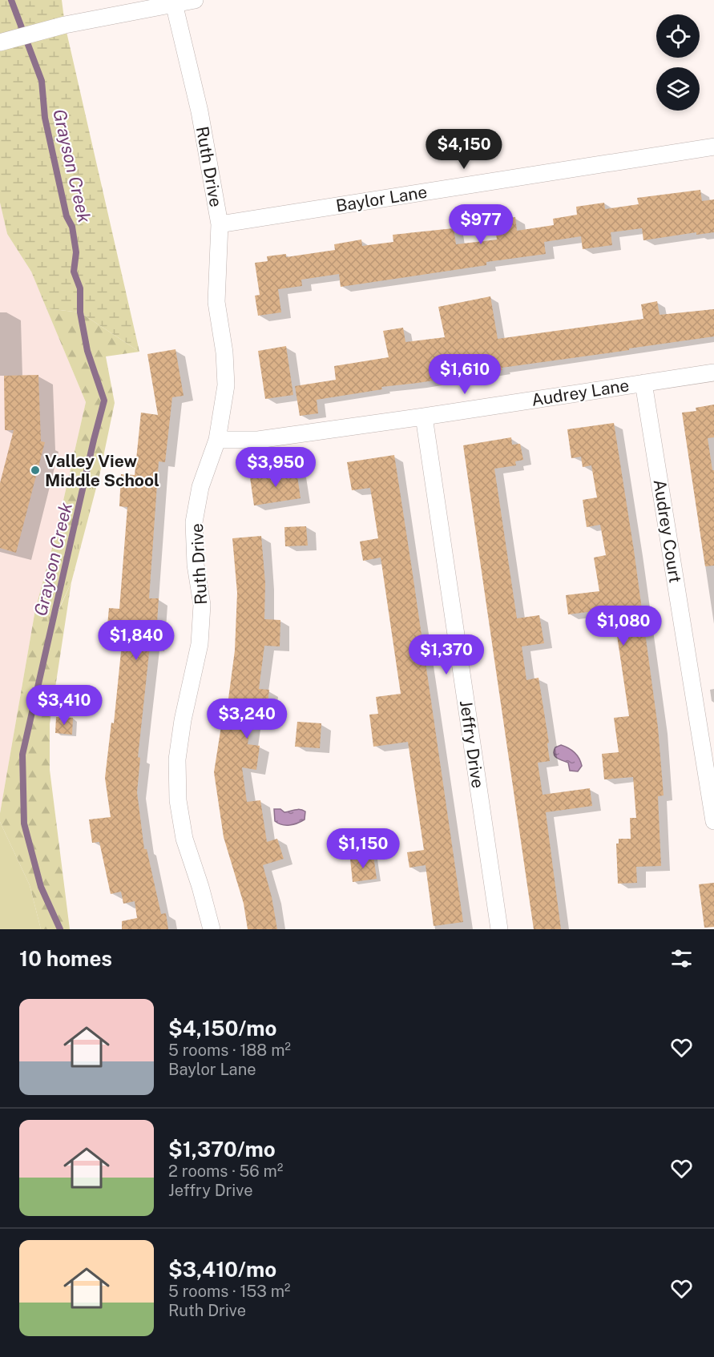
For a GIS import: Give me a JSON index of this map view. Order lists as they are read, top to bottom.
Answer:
{
  "streets": {
    "street": [
      "Ruth Drive",
      "Baylor Lane",
      "Audrey Lane",
      "Audrey Court",
      "Jeffry Drive"
    ]
  },
  "crossings": [
    ["Ruth Drive", "Baylor Lane"],
    ["Ruth Drive", "Audrey Lane"],
    ["Audrey Lane", "Audrey Court"],
    ["Audrey Lane", "Jeffry Drive"]
  ],
  "water": ["Grayson Creek"],
  "places": ["Valley View Middle School"],
  "page": {
    "price": [
      "$4,150",
      "$977",
      "$1,610",
      "$3,950",
      "$1,080",
      "$1,840",
      "$1,370",
      "$3,410",
      "$3,240",
      "$1,150"
    ],
    "heading": "10 homes",
    "list": [
      {
        "name": "$4,150/mo",
        "note": "5 rooms · 188 m² · Baylor Lane"
      },
      {
        "name": "$1,370/mo",
        "note": "2 rooms · 56 m² · Jeffry Drive"
      },
      {
        "name": "$3,410/mo",
        "note": "5 rooms · 153 m² · Ruth Drive"
      }
    ]
  }
}
